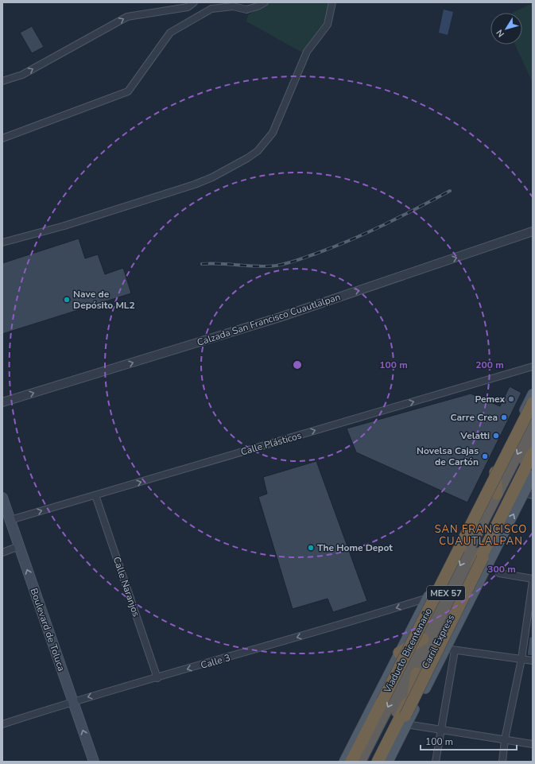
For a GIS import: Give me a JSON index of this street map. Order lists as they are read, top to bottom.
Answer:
{
  "streets": {
    "highway": ["MEX 57", "Carril Express", "Viaducto Bicentenario"],
    "main road": ["Boulevard de Toluca"],
    "street": [
      "Calzada San Francisco Cuautlalpan",
      "Calle Plásticos",
      "Calle Naranjos",
      "Calle 3"
    ]
  },
  "crossings": [
    ["Calle Plásticos", "Calle Naranjos"],
    ["Calle Plásticos", "Boulevard de Toluca"],
    ["Calle Naranjos", "Calle 3"],
    ["Boulevard de Toluca", "Calle 3"]
  ],
  "one_way": [
    "Calzada San Francisco Cuautlalpan",
    "Calle Plásticos",
    "Boulevard de Toluca",
    "Calle 3"
  ],
  "districts": ["SAN FRANCISCO CUAUTLALPAN"],
  "places": [
    "Nave de Depósito ML2",
    "Pemex",
    "Carre Crea",
    "Velatti",
    "Novelsa Cajas de Cartón",
    "The Home Depot"
  ],
  "scale_bar": "100 m",
  "north": "bottom left",
  "rings": ["100 m", "200 m", "300 m"]
}
